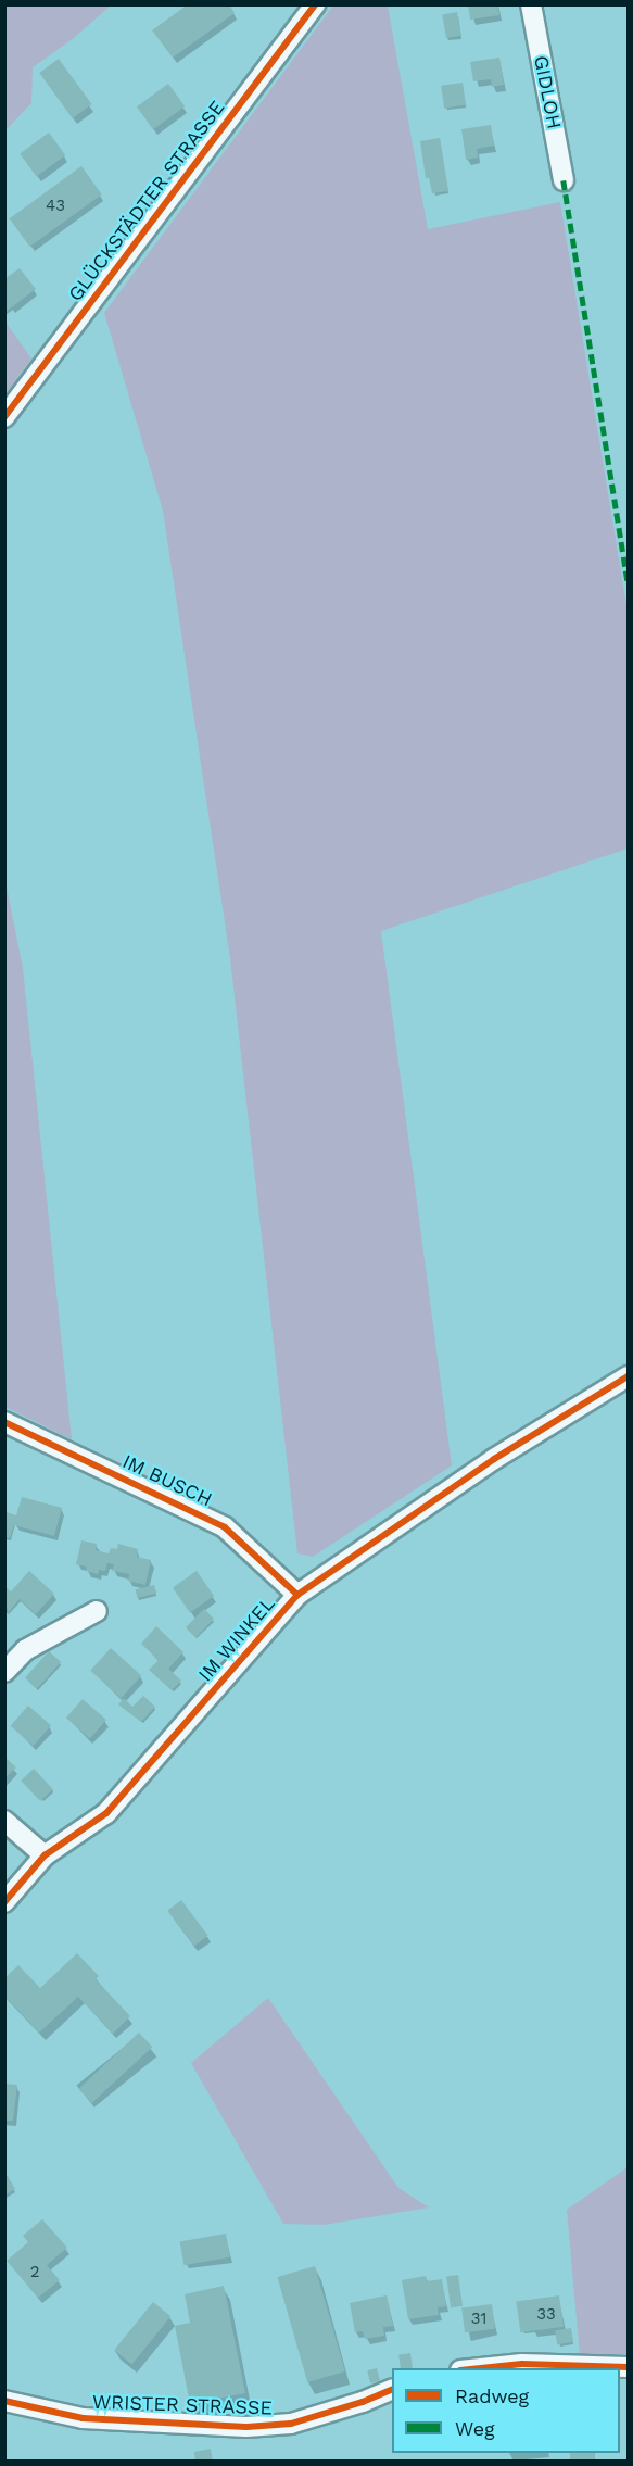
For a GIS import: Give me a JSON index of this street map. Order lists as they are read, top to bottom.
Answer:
{
  "streets": {
    "street": [
      "GIDLOH",
      "GLÜCKSTÄDTER STRASSE",
      "IM BUSCH",
      "IM WINKEL",
      "WRISTER STRASSE"
    ]
  },
  "crossings": [
    ["IM BUSCH", "IM WINKEL"]
  ],
  "house_numbers": [
    "43",
    "2",
    "33",
    "31"
  ],
  "legend": ["Radweg", "Weg"]
}
